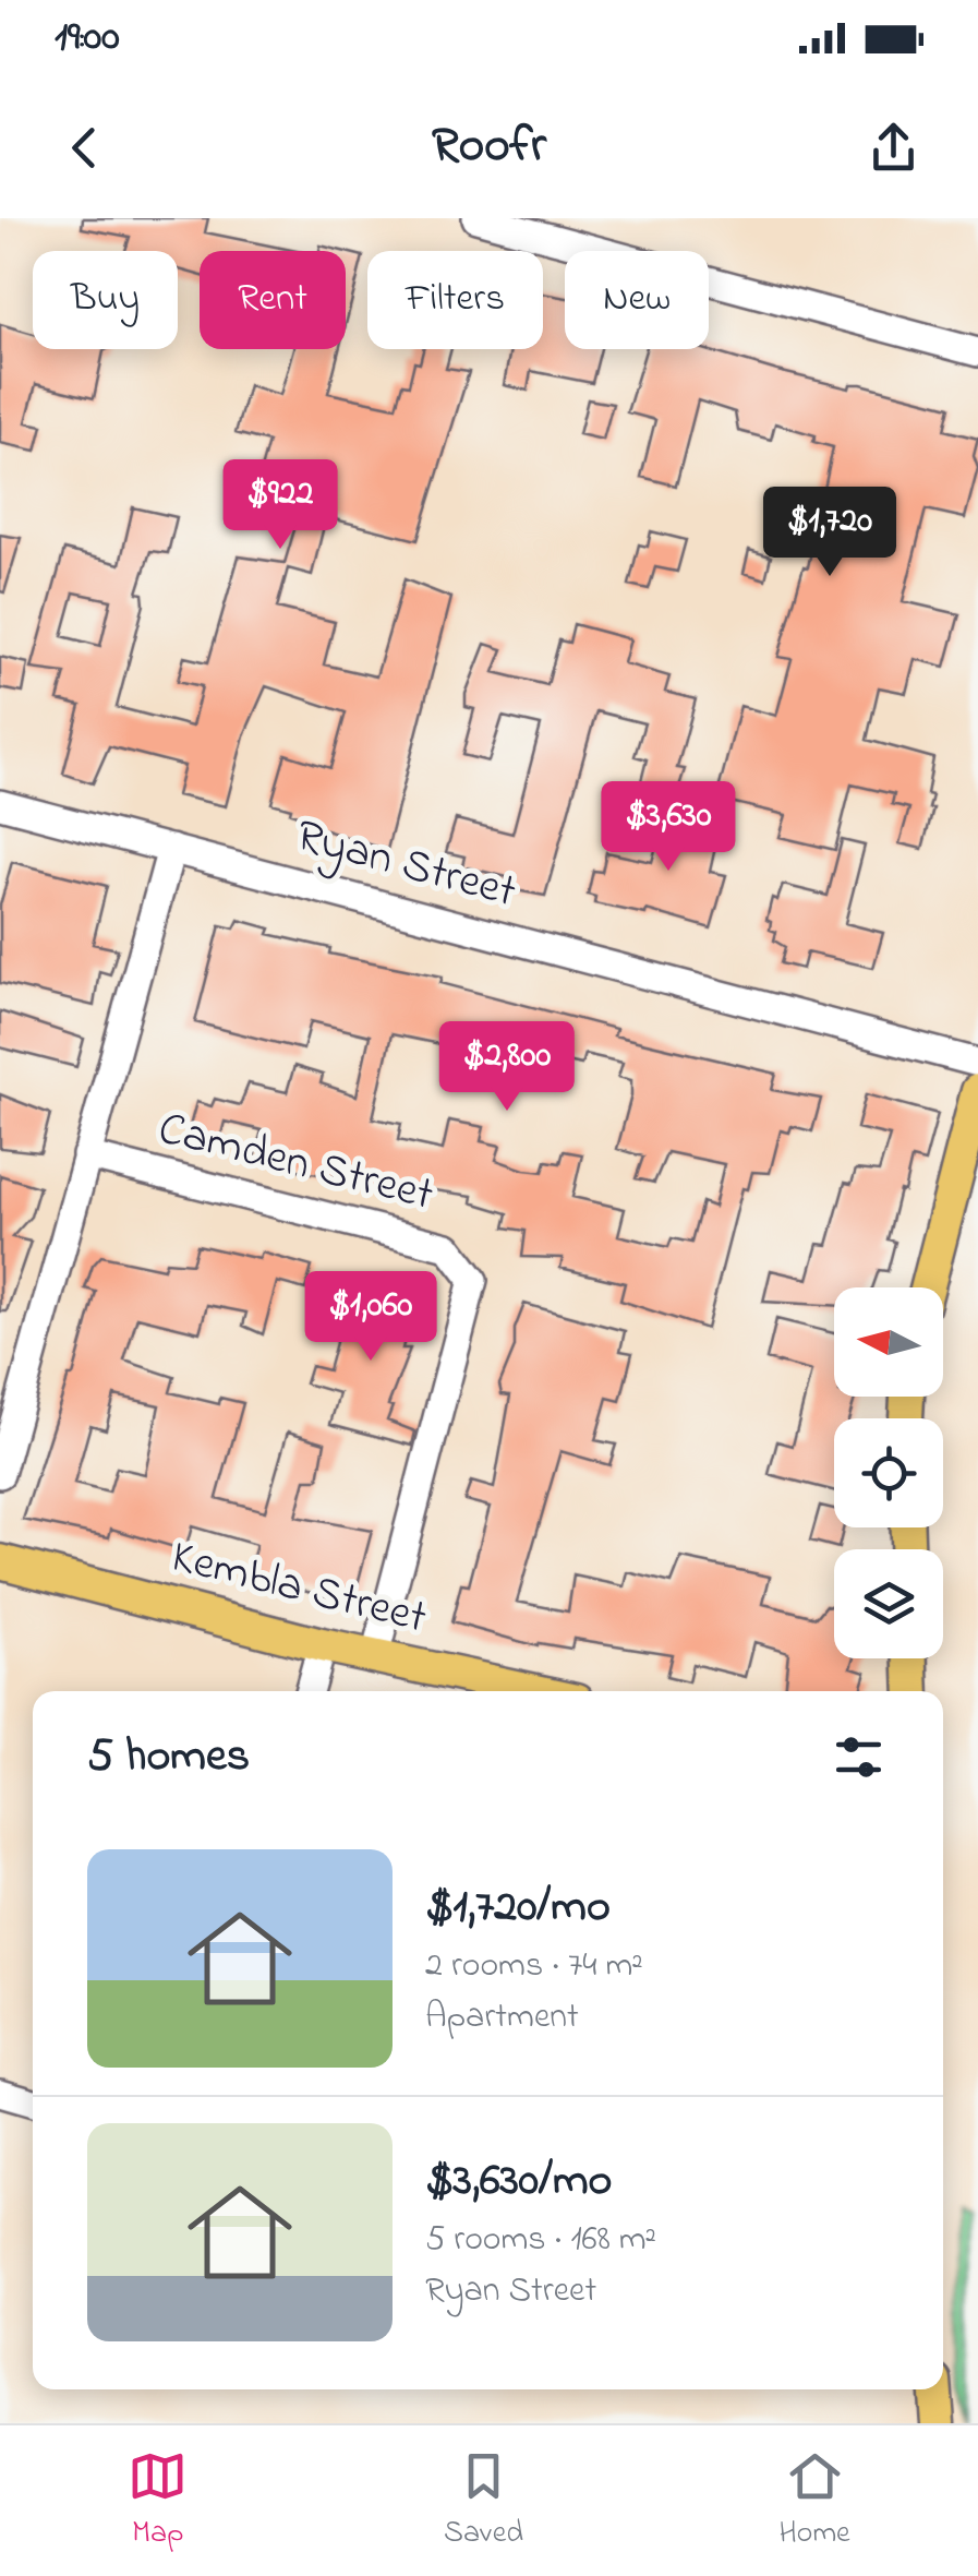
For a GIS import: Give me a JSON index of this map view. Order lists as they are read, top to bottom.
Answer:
{
  "streets": {
    "main road": ["Kembla Street"],
    "street": ["Ryan Street", "Camden Street"]
  },
  "crossings": [
    ["Camden Street", "Kembla Street"]
  ],
  "north": "left",
  "page": {
    "status": "19:00",
    "header": "Roofr",
    "chip": [
      "Buy",
      "Rent",
      "Filters",
      "New"
    ],
    "price": [
      "$922",
      "$1,720",
      "$3,630",
      "$2,800",
      "$1,060"
    ],
    "heading": "5 homes",
    "list": [
      {
        "name": "$1,720/mo",
        "note": "2 rooms · 74 m² · Apartment"
      },
      {
        "name": "$3,630/mo",
        "note": "5 rooms · 168 m² · Ryan Street"
      }
    ],
    "tabs": ["Map", "Saved", "Home"]
  }
}
